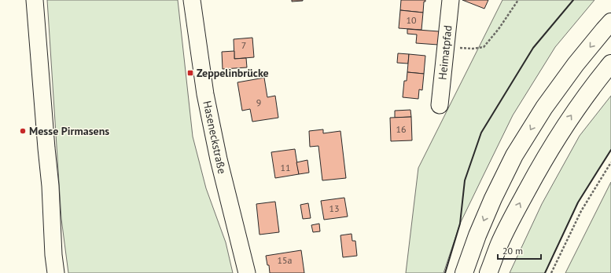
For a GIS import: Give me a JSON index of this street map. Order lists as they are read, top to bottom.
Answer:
{
  "streets": {
    "street": ["Heimatpfad", "Haseneckstraße"]
  },
  "places": {
    "transit": ["Zeppelinbrücke"],
    "other": ["Messe Pirmasens"]
  },
  "house_numbers": [
    "10",
    "7",
    "9",
    "16",
    "11",
    "13",
    "15a"
  ],
  "scale_bar": "20 m"
}
